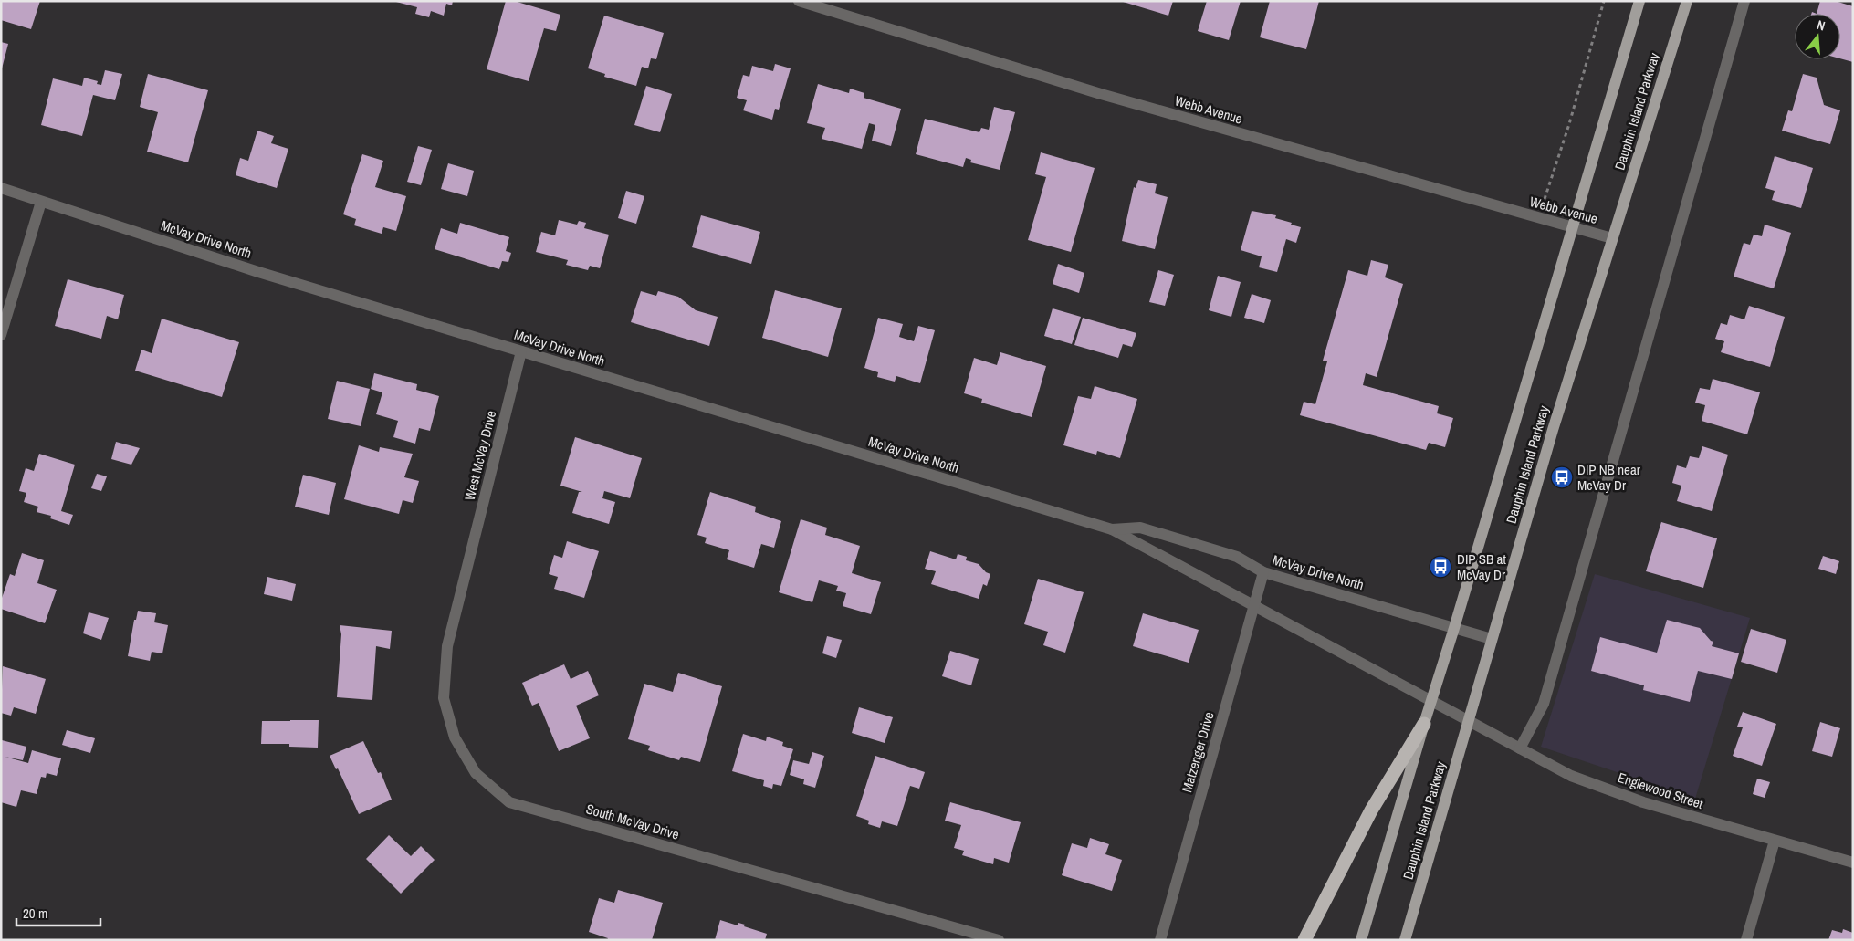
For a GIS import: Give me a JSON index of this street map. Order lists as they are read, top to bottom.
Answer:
{
  "streets": {
    "main road": ["Dauphin Island Parkway"],
    "street": [
      "Webb Avenue",
      "McVay Drive North",
      "West McVay Drive",
      "Matzenger Drive",
      "Englewood Street",
      "South McVay Drive"
    ]
  },
  "crossings": [
    ["Webb Avenue", "Dauphin Island Parkway"],
    ["Dauphin Island Parkway", "McVay Drive North"],
    ["Dauphin Island Parkway", "Englewood Street"],
    ["McVay Drive North", "West McVay Drive"],
    ["McVay Drive North", "Matzenger Drive"],
    ["McVay Drive North", "Englewood Street"],
    ["West McVay Drive", "South McVay Drive"]
  ],
  "places": {
    "bus stop": ["DIP NB near McVay Dr", "DIP SB at McVay Dr"]
  },
  "scale_bar": "20 m",
  "north": "top"
}
